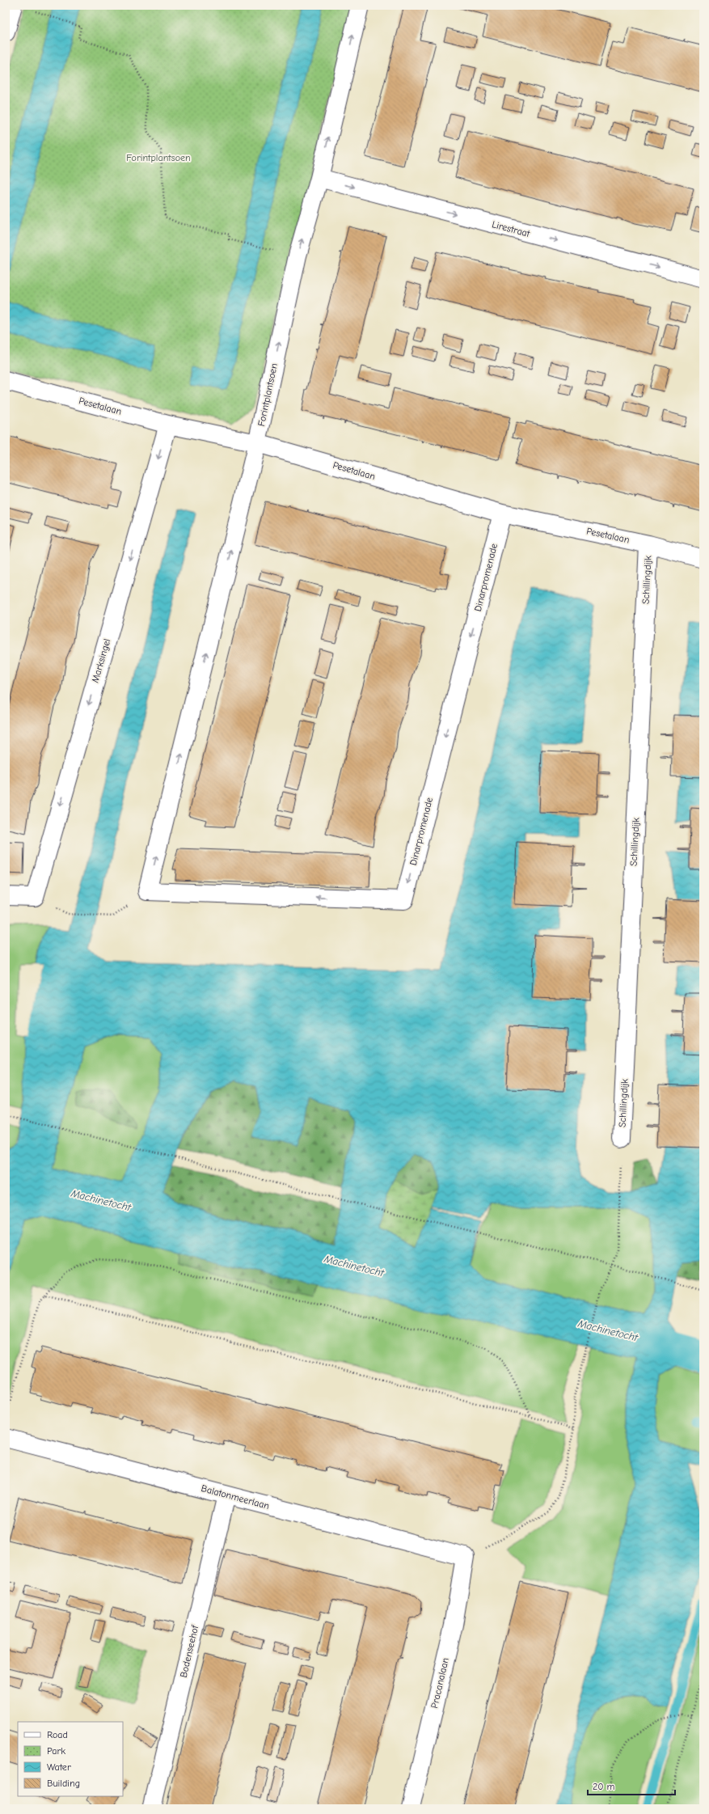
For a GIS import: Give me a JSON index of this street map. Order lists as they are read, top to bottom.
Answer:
{
  "streets": {
    "street": [
      "Lirestraat",
      "Forintplantsoen",
      "Pesetalaan",
      "Dinarpromenade",
      "Schillingdijk",
      "Marksingel",
      "Balatonmeerlaan",
      "Bodenseehof",
      "Pracanalaan"
    ]
  },
  "crossings": [
    ["Lirestraat", "Forintplantsoen"],
    ["Forintplantsoen", "Pesetalaan"],
    ["Forintplantsoen", "Dinarpromenade"],
    ["Pesetalaan", "Dinarpromenade"],
    ["Pesetalaan", "Schillingdijk"],
    ["Pesetalaan", "Marksingel"],
    ["Balatonmeerlaan", "Bodenseehof"],
    ["Balatonmeerlaan", "Pracanalaan"]
  ],
  "one_way": ["Lirestraat", "Forintplantsoen", "Marksingel"],
  "water": ["Machinetocht"],
  "parks": ["Forintplantsoen"],
  "legend": [
    "Road",
    "Park",
    "Water",
    "Building"
  ],
  "scale_bar": "20 m"
}
